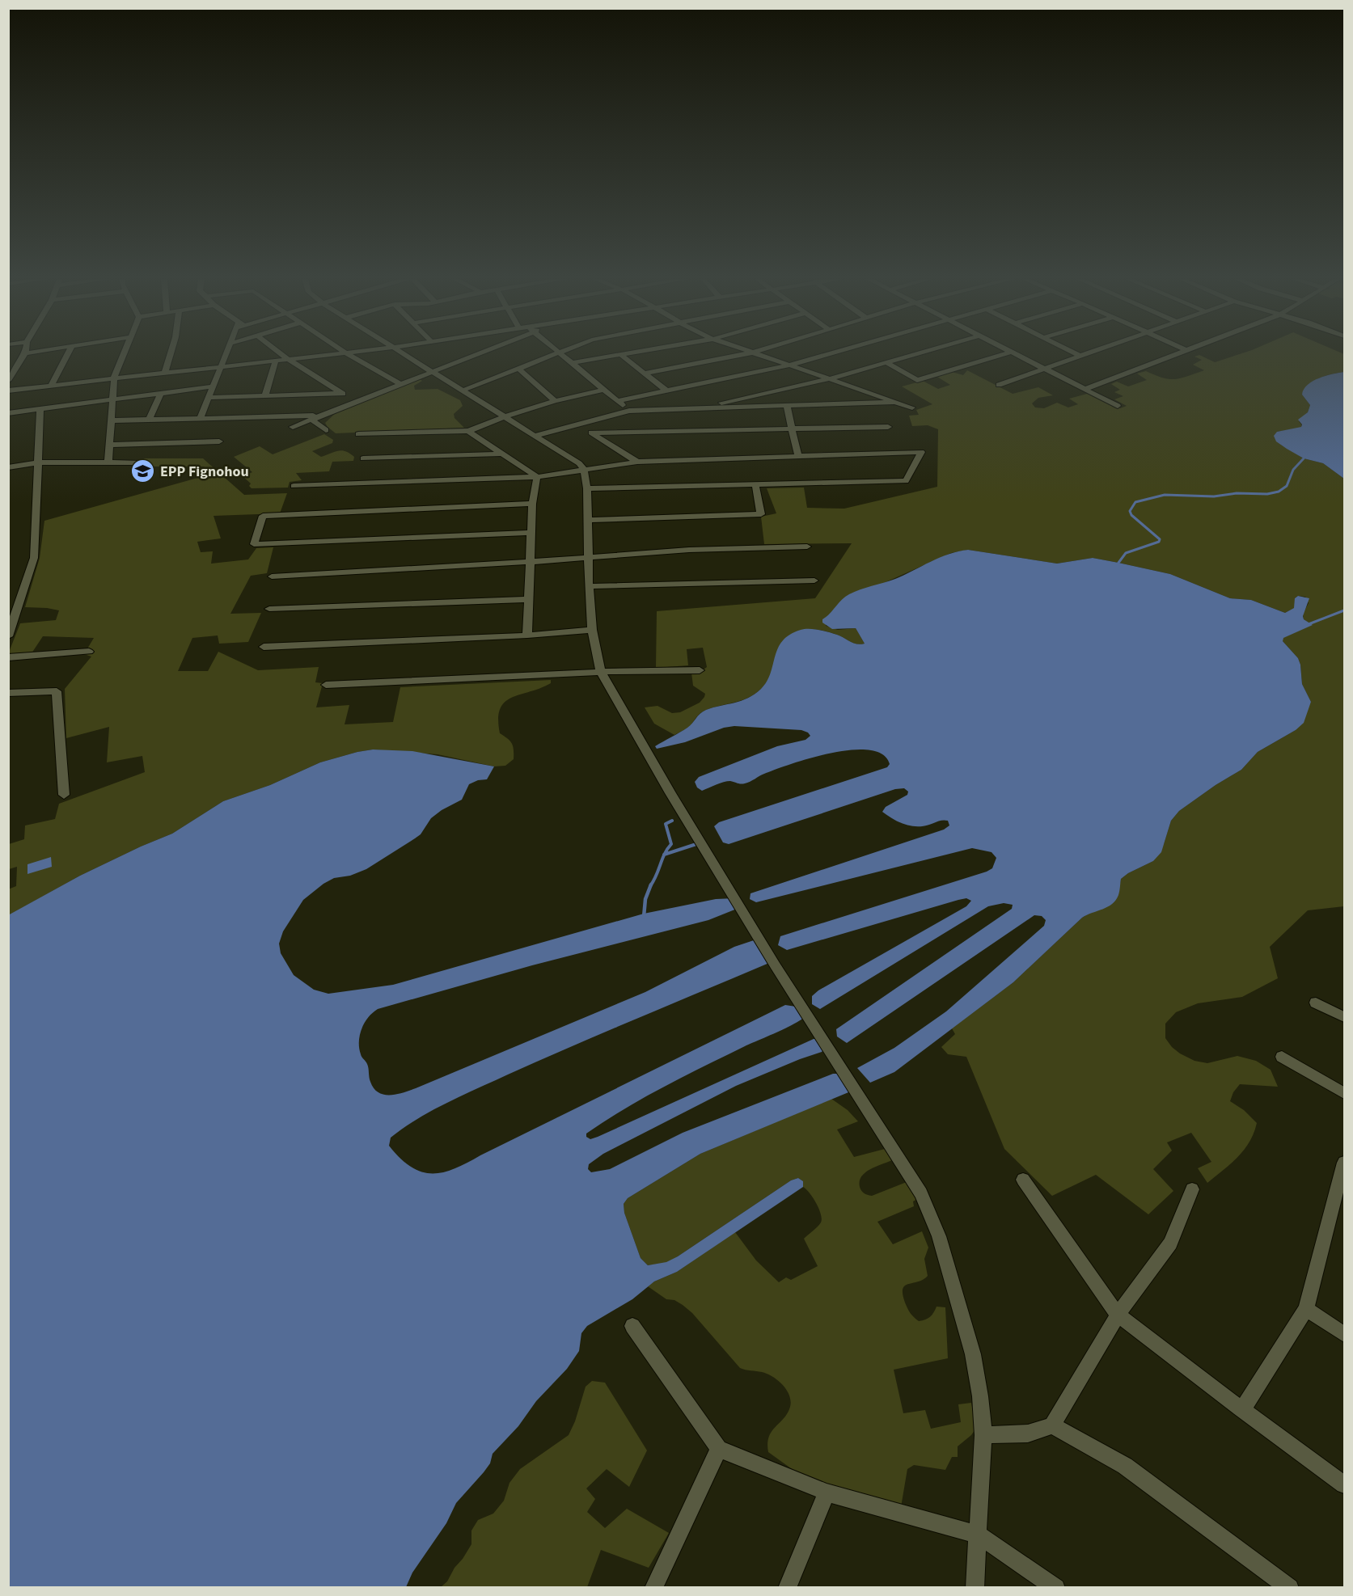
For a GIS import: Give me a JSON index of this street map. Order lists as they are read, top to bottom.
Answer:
{
  "places": {
    "school or university": ["EPP Fignohou"]
  }
}
